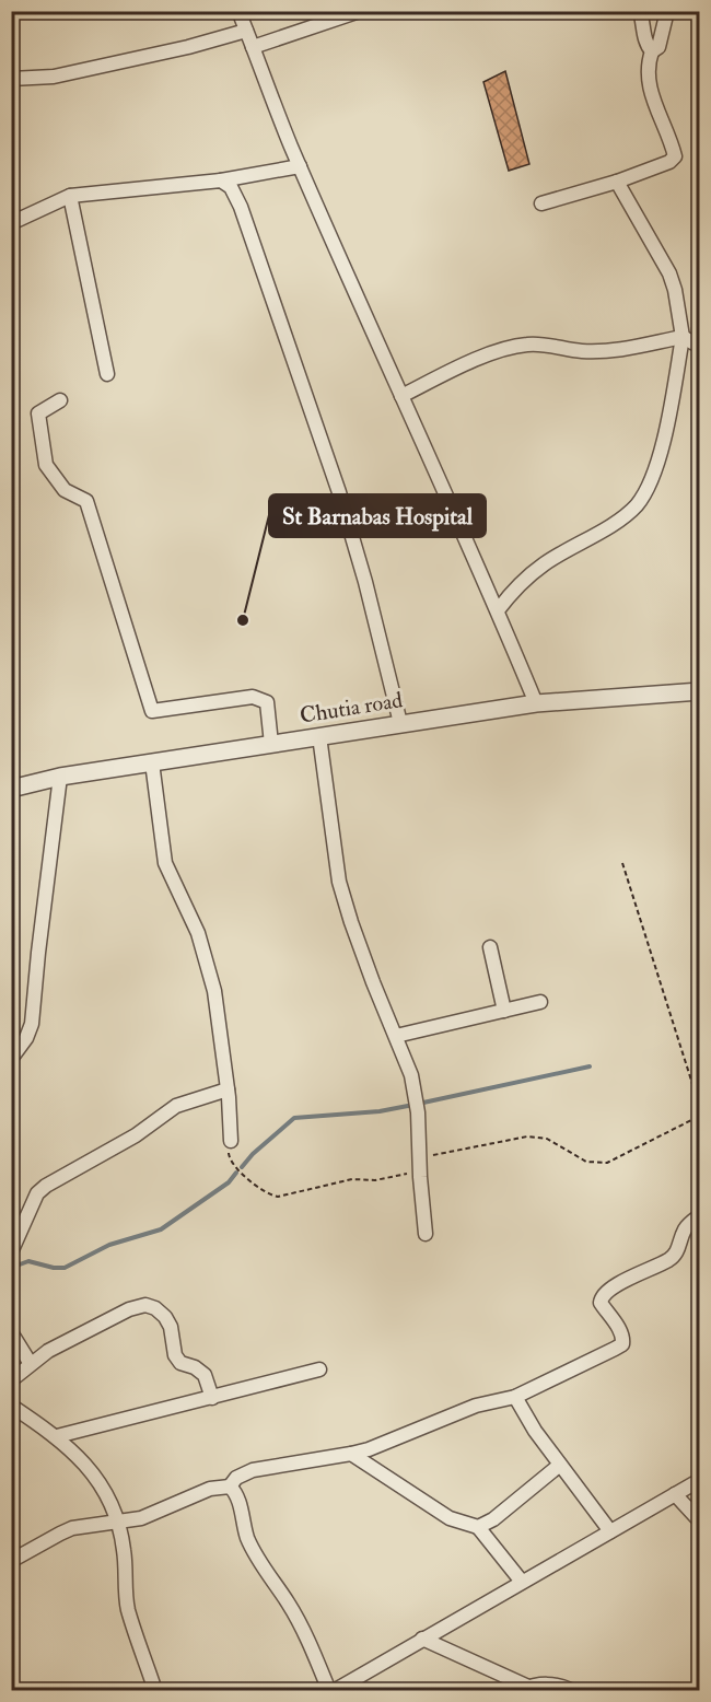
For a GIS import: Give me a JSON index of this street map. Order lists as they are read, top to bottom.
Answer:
{
  "streets": {
    "street": ["Chutia road"]
  },
  "places": ["St Barnabas Hospital"]
}
